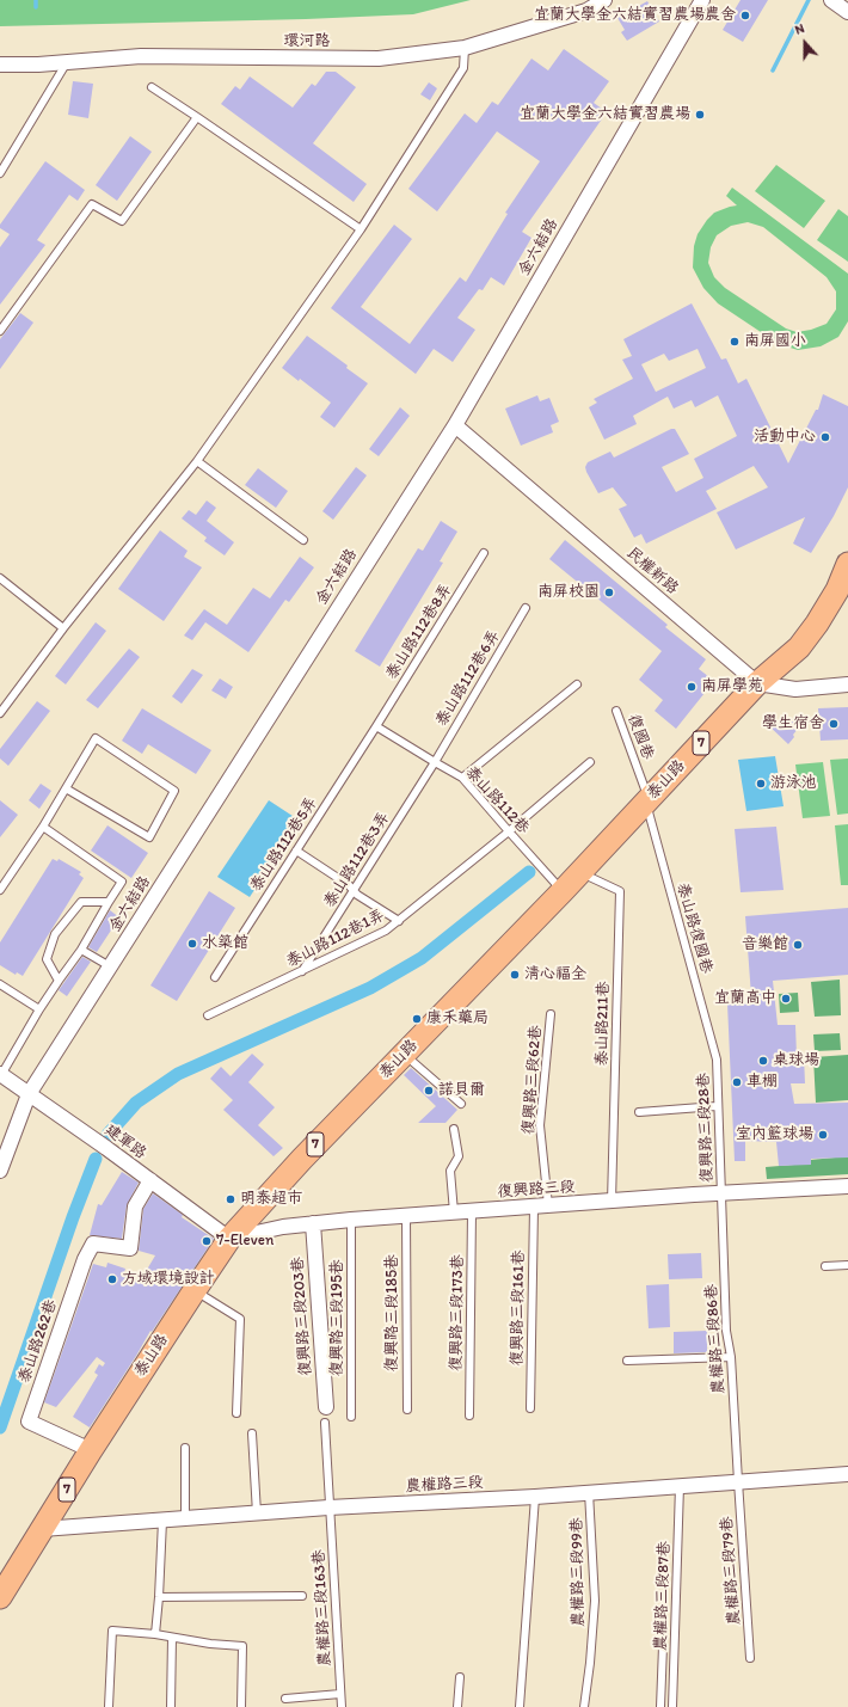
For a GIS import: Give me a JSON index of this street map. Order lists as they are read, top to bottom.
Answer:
{
  "streets": {
    "main road": ["7", "泰山路"],
    "street": [
      "環河路",
      "金六結路",
      "民權新路",
      "建軍路",
      "復興路三段",
      "復興路三段203巷",
      "泰山路262巷",
      "農權路三段"
    ],
    "lane": [
      "泰山路112巷8弄",
      "泰山路112巷6弄",
      "復國巷",
      "泰山路112巷",
      "泰山路112巷5弄",
      "泰山路112巷3弄",
      "泰山路復國巷",
      "泰山路112巷1弄",
      "泰山路211巷",
      "復興路三段62巷",
      "復興路三段28巷",
      "復興路三段161巷",
      "復興路三段185巷",
      "復興路三段173巷",
      "復興路三段195巷",
      "農權路三段86巷",
      "農權路三段79巷",
      "農權路三段99巷",
      "農權路三段87巷",
      "農權路三段163巷"
    ]
  },
  "crossings": [
    ["金六結路", "民權新路"],
    ["金六結路", "建軍路"],
    ["民權新路", "泰山路"],
    ["泰山路112巷8弄", "泰山路112巷"],
    ["泰山路112巷8弄", "泰山路112巷5弄"],
    ["泰山路112巷6弄", "泰山路112巷"],
    ["泰山路112巷6弄", "泰山路112巷3弄"],
    ["復國巷", "泰山路"],
    ["復國巷", "泰山路復國巷"],
    ["泰山路", "泰山路112巷"],
    ["泰山路", "泰山路復國巷"],
    ["泰山路", "泰山路211巷"],
    ["泰山路", "建軍路"],
    ["泰山路", "復興路三段"],
    ["泰山路", "泰山路262巷"],
    ["泰山路", "農權路三段"],
    ["泰山路112巷", "泰山路112巷5弄"],
    ["泰山路112巷", "泰山路112巷3弄"],
    ["泰山路112巷", "泰山路112巷1弄"],
    ["泰山路112巷3弄", "泰山路112巷1弄"],
    ["泰山路復國巷", "復興路三段28巷"],
    ["泰山路211巷", "復興路三段"],
    ["復興路三段62巷", "復興路三段"],
    ["復興路三段62巷", "復興路三段161巷"],
    ["復興路三段28巷", "復興路三段"],
    ["復興路三段28巷", "農權路三段86巷"],
    ["建軍路", "復興路三段"],
    ["建軍路", "泰山路262巷"],
    ["復興路三段", "復興路三段161巷"],
    ["復興路三段", "復興路三段185巷"],
    ["復興路三段", "復興路三段173巷"],
    ["復興路三段", "復興路三段203巷"],
    ["復興路三段", "復興路三段195巷"],
    ["復興路三段", "農權路三段86巷"],
    ["復興路三段203巷", "農權路三段163巷"],
    ["農權路三段86巷", "農權路三段"],
    ["農權路三段86巷", "農權路三段79巷"],
    ["農權路三段", "農權路三段79巷"],
    ["農權路三段", "農權路三段99巷"],
    ["農權路三段", "農權路三段87巷"],
    ["農權路三段", "農權路三段163巷"]
  ],
  "places": [
    "宜蘭大學金六結實習農場農舍",
    "宜蘭大學金六結實習農場",
    "南屏國小",
    "活動中心",
    "南屏校園",
    "南屏學苑",
    "學生宿舍",
    "游泳池",
    "水築館",
    "音樂館",
    "清心福全",
    "宜蘭高中",
    "康禾藥局",
    "桌球場",
    "車棚",
    "諾貝爾",
    "室內籃球場",
    "明泰超市",
    "7-Eleven",
    "方域環境設計"
  ],
  "north": "top"
}
